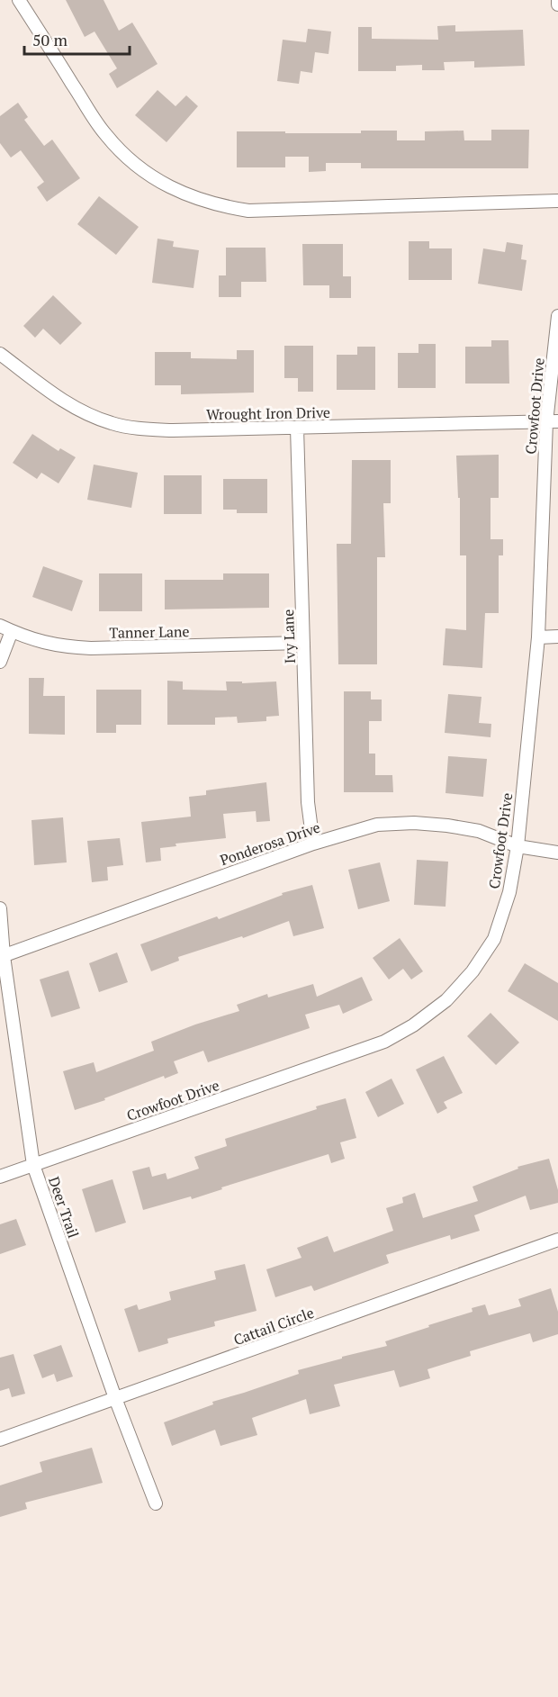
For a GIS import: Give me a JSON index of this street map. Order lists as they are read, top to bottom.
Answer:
{
  "streets": {
    "street": [
      "Crowfoot Drive",
      "Wrought Iron Drive",
      "Tanner Lane",
      "Ivy Lane",
      "Ponderosa Drive",
      "Deer Trail",
      "Cattail Circle"
    ]
  },
  "crossings": [
    ["Crowfoot Drive", "Wrought Iron Drive"],
    ["Crowfoot Drive", "Ponderosa Drive"],
    ["Crowfoot Drive", "Deer Trail"],
    ["Wrought Iron Drive", "Ivy Lane"],
    ["Tanner Lane", "Ivy Lane"],
    ["Ivy Lane", "Ponderosa Drive"],
    ["Ponderosa Drive", "Deer Trail"],
    ["Deer Trail", "Cattail Circle"]
  ],
  "scale_bar": "50 m"
}
